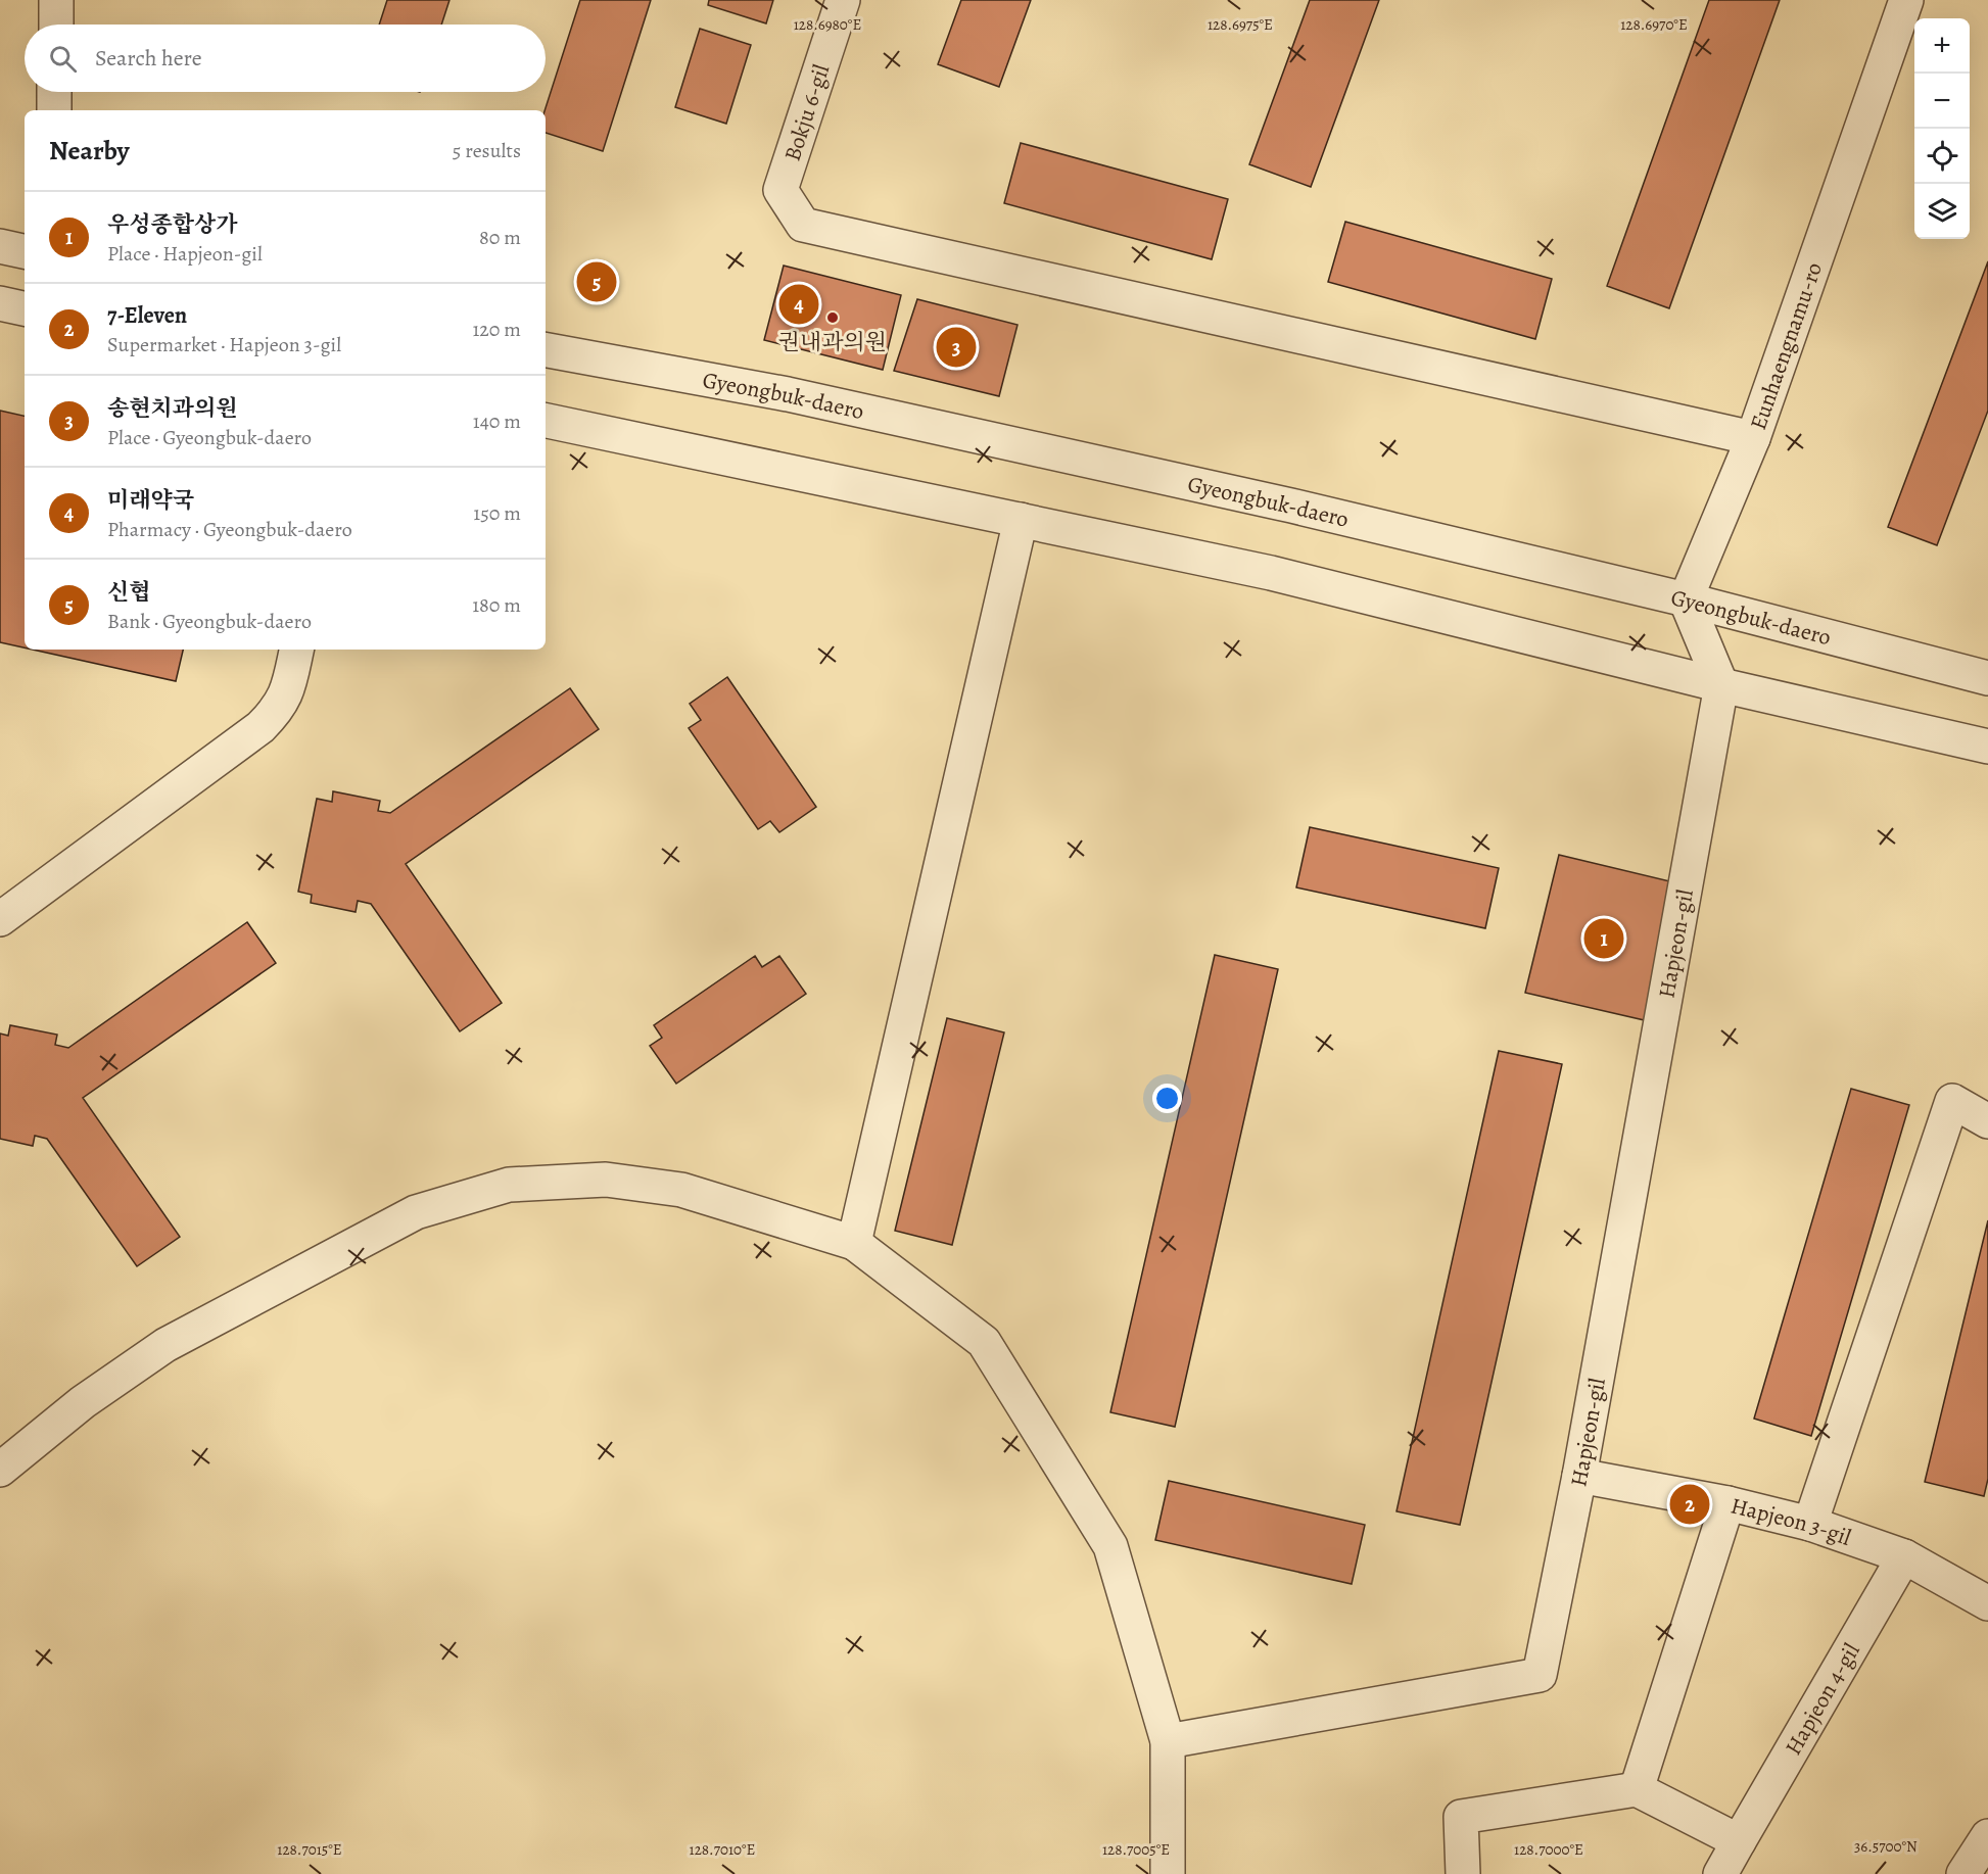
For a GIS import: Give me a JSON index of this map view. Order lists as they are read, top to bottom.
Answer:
{
  "streets": {
    "street": [
      "Bokju 6-gil",
      "Eunhaengnamu-ro",
      "Gyeongbuk-daero",
      "Hapjeon-gil",
      "Hapjeon 3-gil",
      "Hapjeon 4-gil"
    ]
  },
  "crossings": [
    ["Bokju 6-gil", "Eunhaengnamu-ro"],
    ["Eunhaengnamu-ro", "Gyeongbuk-daero"],
    ["Hapjeon-gil", "Hapjeon 3-gil"],
    ["Hapjeon 3-gil", "Hapjeon 4-gil"]
  ],
  "places": ["권내과의원"],
  "page": {
    "map_buttons": ["+", "−"],
    "search": "Search here",
    "heading": ["Nearby", "5 results"],
    "list": [
      {
        "mark": "1",
        "name": "우성종합상가",
        "note": "Place · Hapjeon-gil",
        "value": "80 m"
      },
      {
        "mark": "2",
        "name": "7-Eleven",
        "note": "Supermarket · Hapjeon 3-gil",
        "value": "120 m"
      },
      {
        "mark": "3",
        "name": "송현치과의원",
        "note": "Place · Gyeongbuk-daero",
        "value": "140 m"
      },
      {
        "mark": "4",
        "name": "미래약국",
        "note": "Pharmacy · Gyeongbuk-daero",
        "value": "150 m"
      },
      {
        "mark": "5",
        "name": "신협",
        "note": "Bank · Gyeongbuk-daero",
        "value": "180 m"
      }
    ],
    "pins": [
      "5",
      "4",
      "3",
      "1",
      "2"
    ]
  },
  "coordinates": [
    "128.6980°E",
    "128.6975°E",
    "128.6970°E",
    "36.5700°N",
    "128.7015°E",
    "128.7010°E",
    "128.7005°E",
    "128.7000°E"
  ]
}
